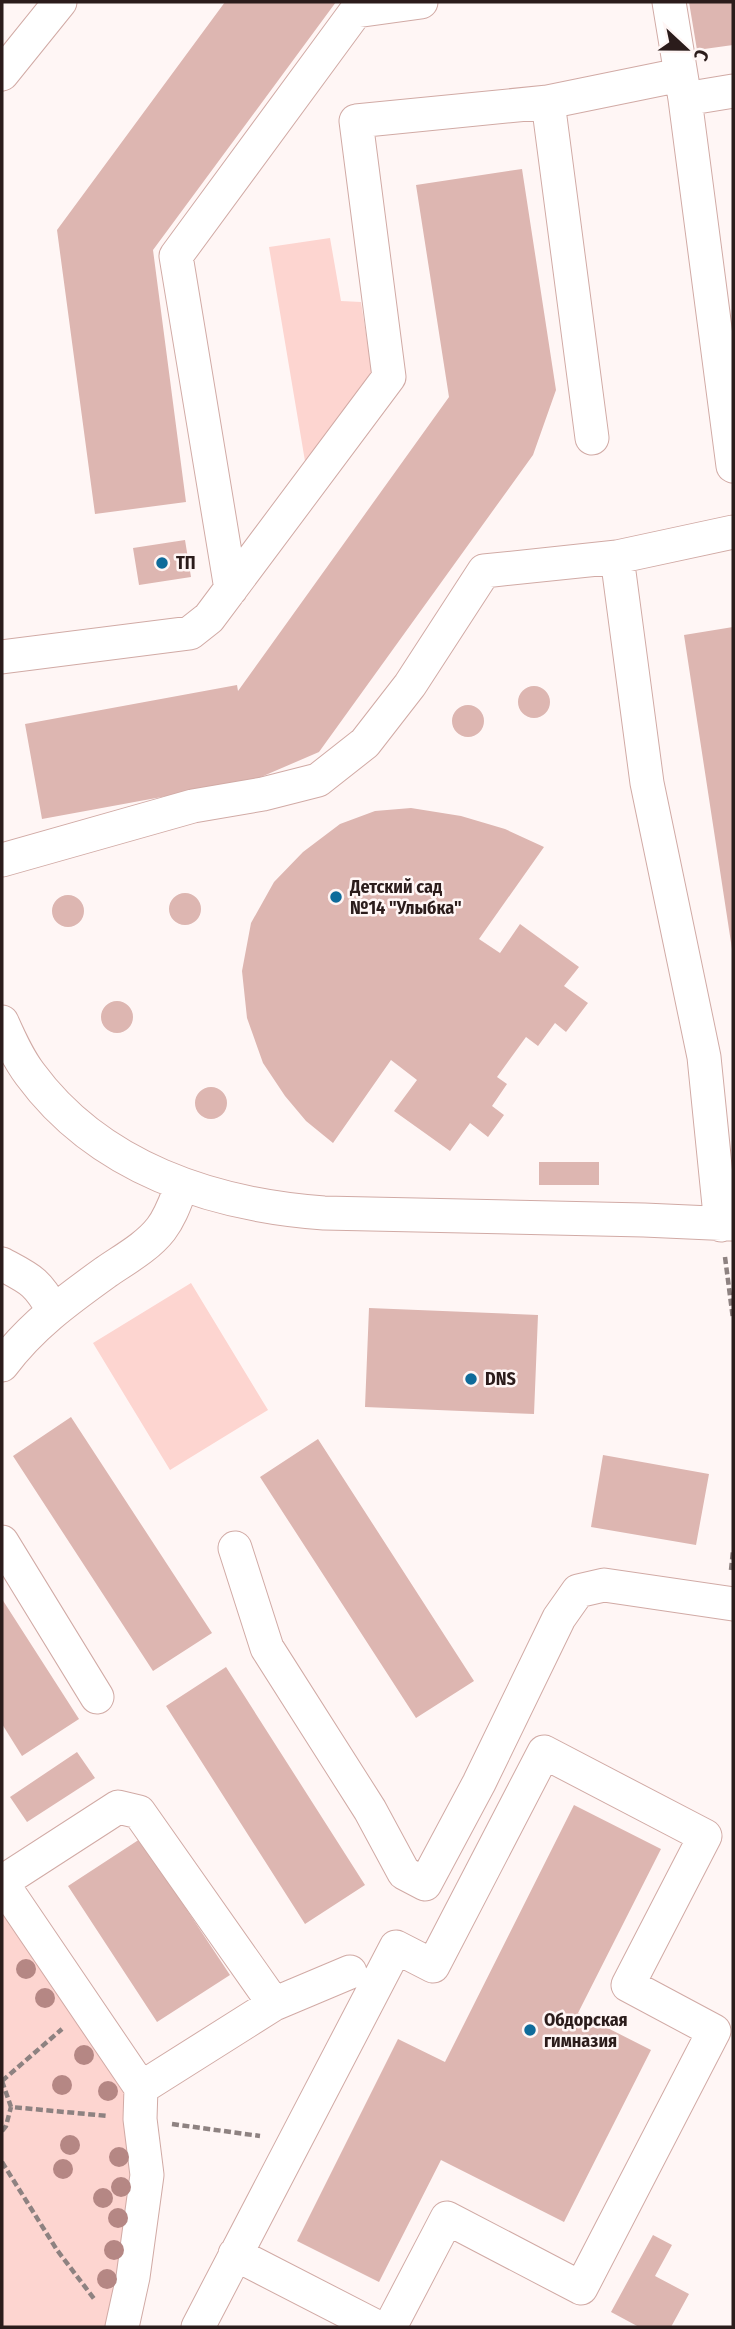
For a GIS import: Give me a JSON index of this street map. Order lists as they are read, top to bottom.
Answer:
{
  "places": [
    "ТП",
    "Детский сад №14 \"Улыбка\"",
    "DNS",
    "Обдорская гимназия"
  ],
  "north": "right"
}
